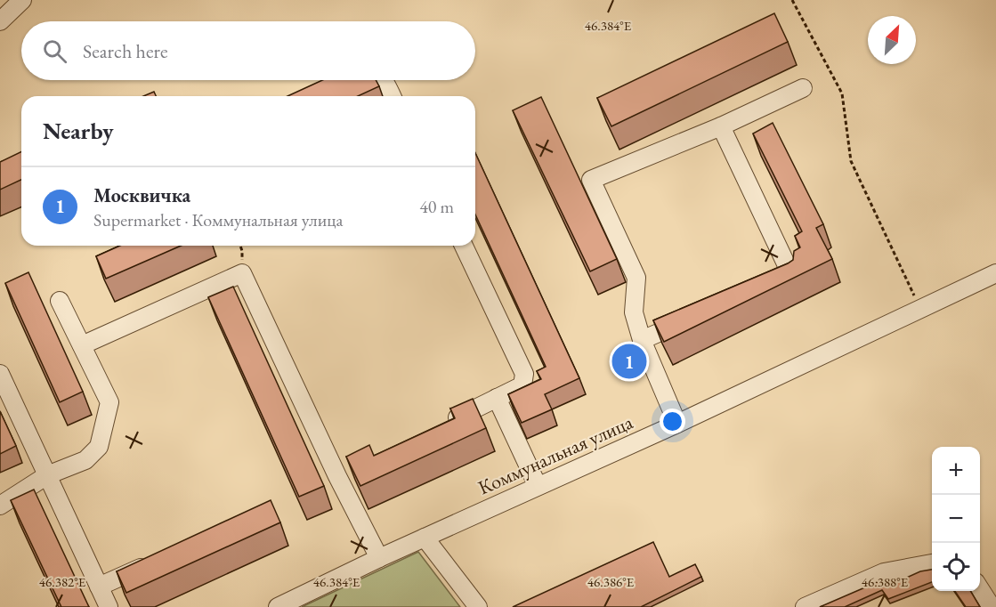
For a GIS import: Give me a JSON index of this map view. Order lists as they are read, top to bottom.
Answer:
{
  "streets": {
    "street": ["Коммунальная улица"]
  },
  "north": "top right",
  "page": {
    "search": "Search here",
    "heading": "Nearby",
    "list": [
      {
        "mark": "1",
        "name": "Москвичка",
        "note": "Supermarket · Коммунальная улица",
        "value": "40 m"
      }
    ],
    "pins": "1",
    "map_buttons": ["+", "−"]
  },
  "coordinates": [
    "46.384°E",
    "46.382°E",
    "46.386°E",
    "46.388°E"
  ]
}
